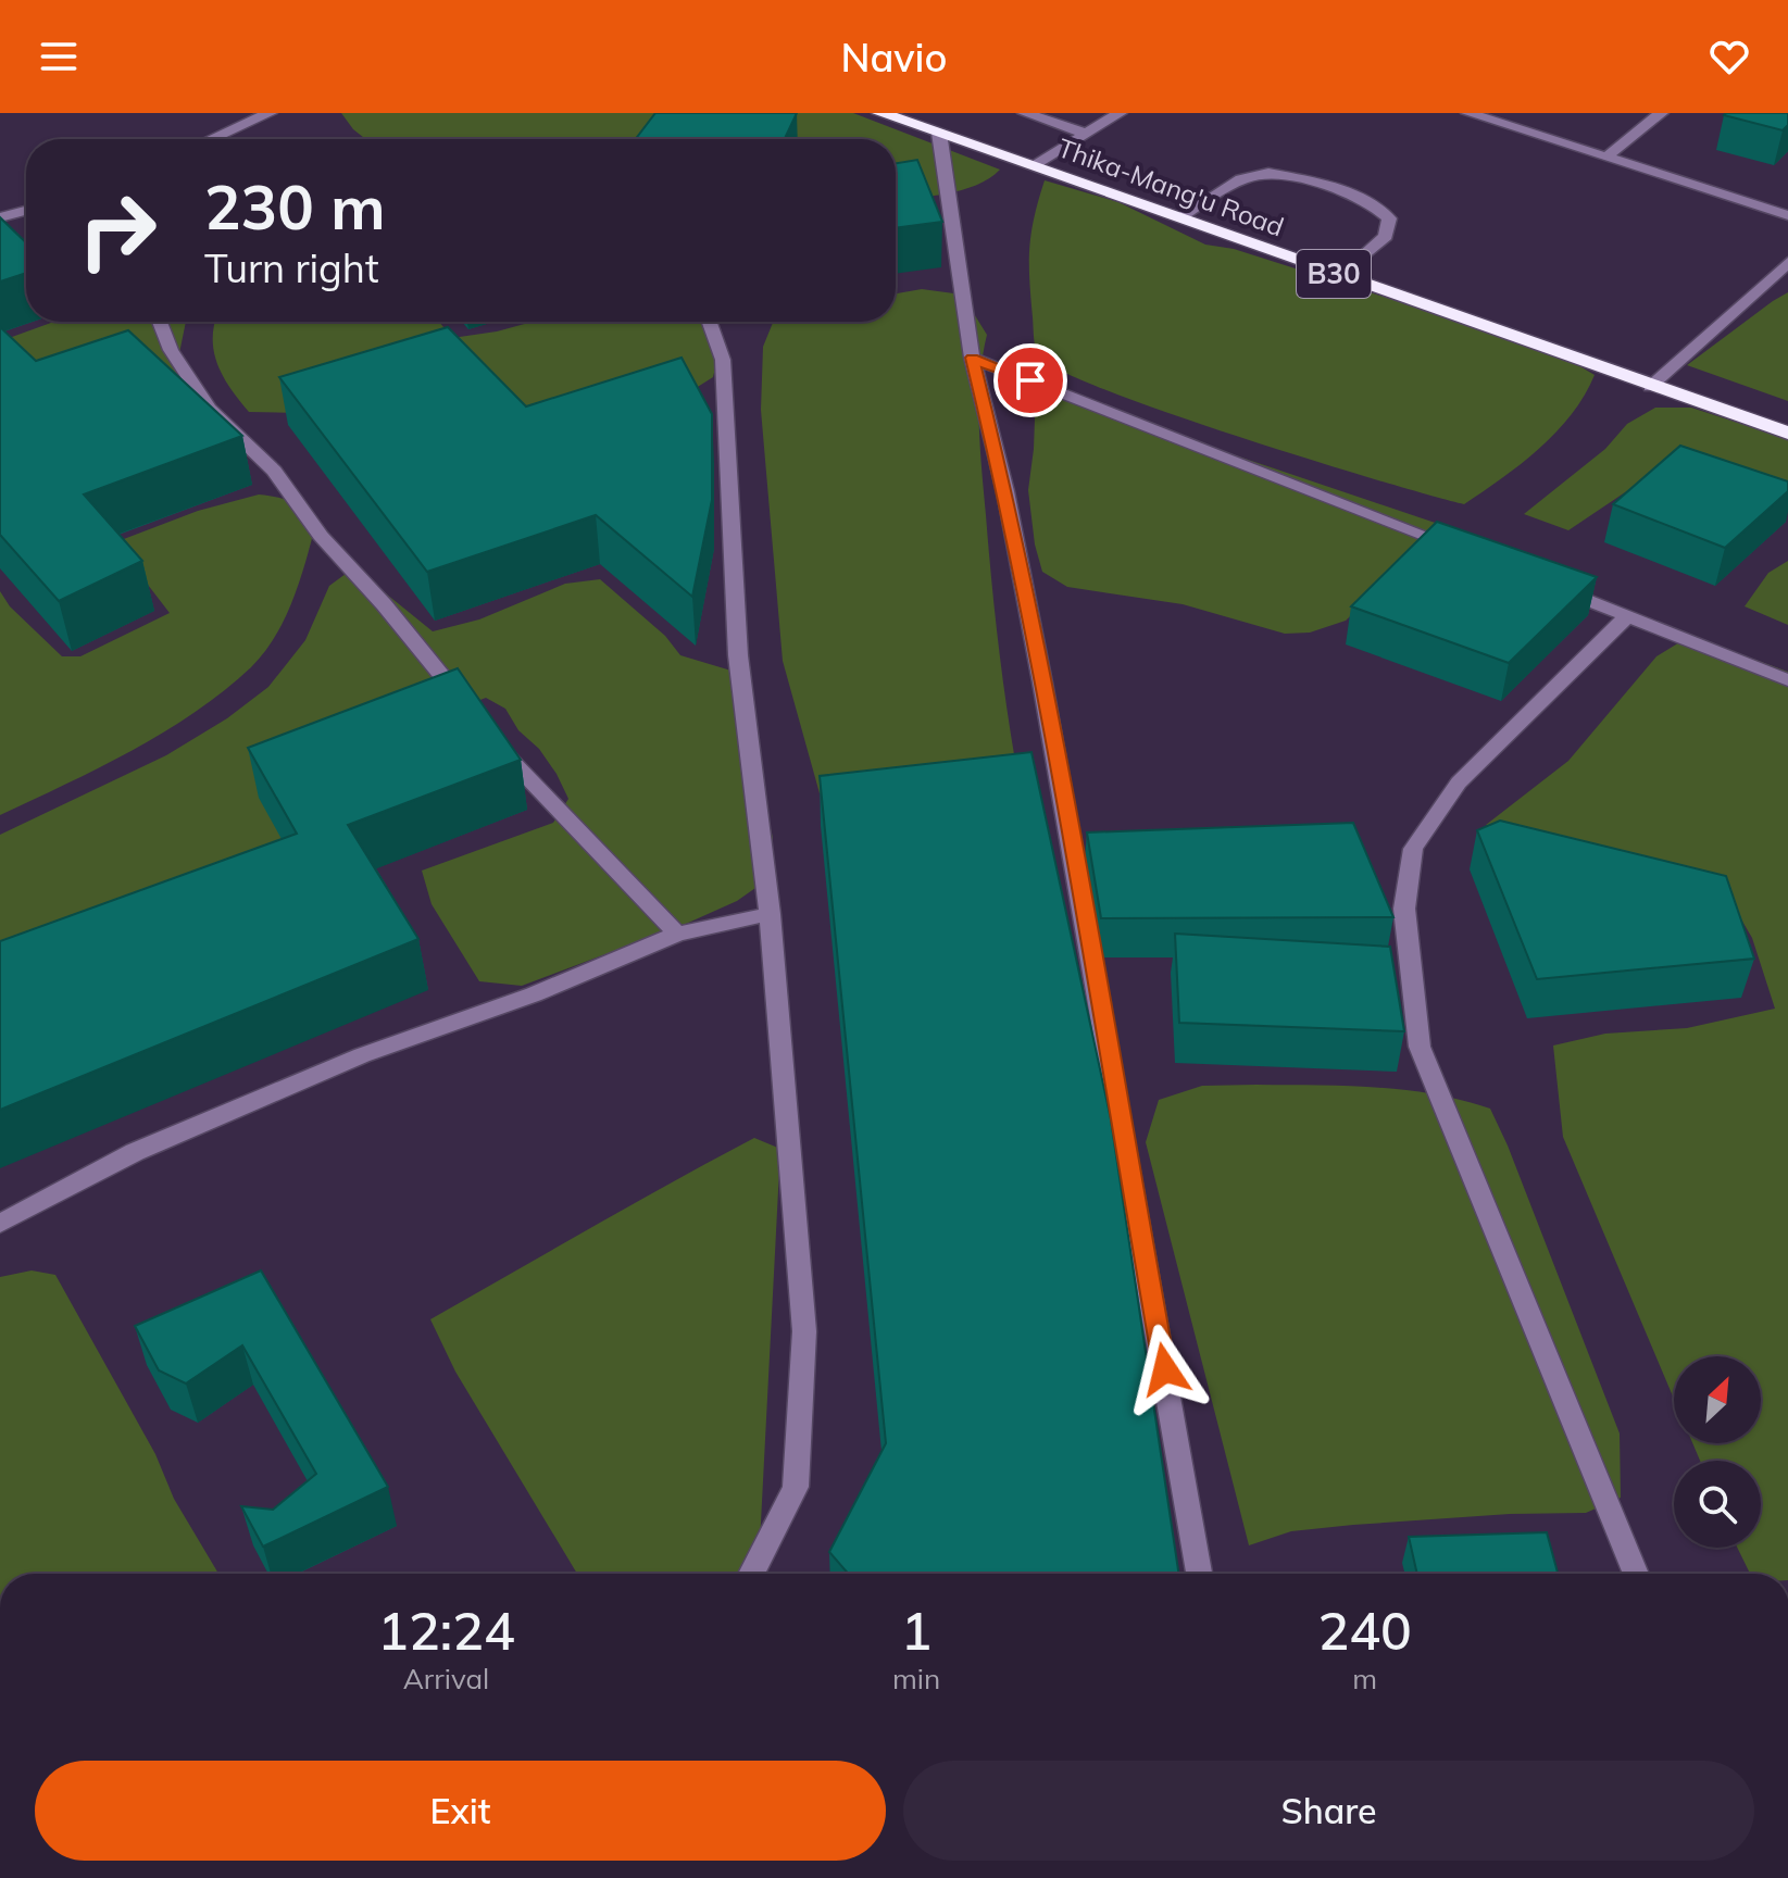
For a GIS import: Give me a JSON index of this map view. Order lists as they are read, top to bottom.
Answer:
{
  "streets": {
    "highway": ["Thika-Mang'u Road", "B30"]
  },
  "north": "top right",
  "page": {
    "header": "Navio",
    "turn": ["230 m", "Turn right"],
    "eta": [
      "12:24",
      "Arrival",
      "1",
      "min",
      "240",
      "m"
    ],
    "buttons": ["Exit", "Share"]
  }
}
